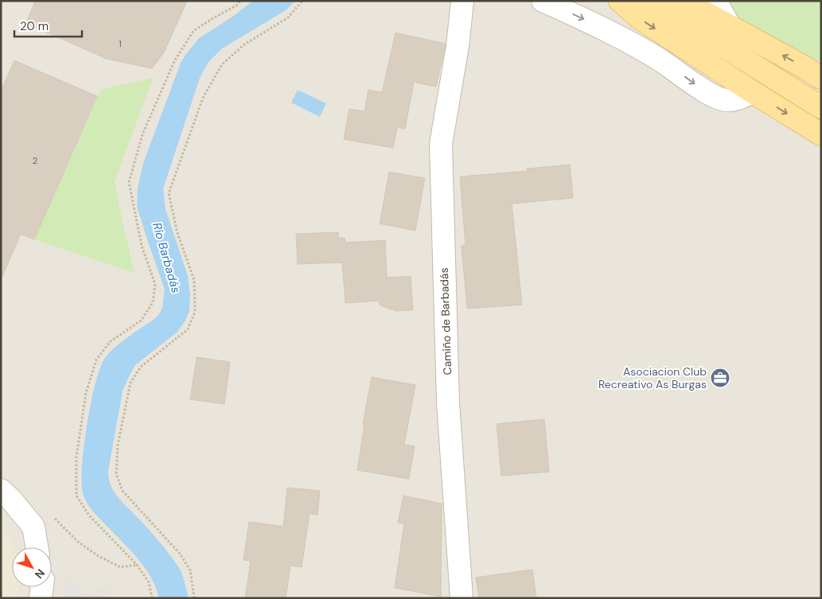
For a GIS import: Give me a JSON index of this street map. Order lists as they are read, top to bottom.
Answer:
{
  "streets": {
    "street": ["Camiño de Barbadás"]
  },
  "water": ["Río Barbadás"],
  "places": {
    "office": ["Asociacion Club Recreativo As Burgas"]
  },
  "house_numbers": ["1", "2"],
  "scale_bar": "20 m",
  "north": "bottom right"
}
